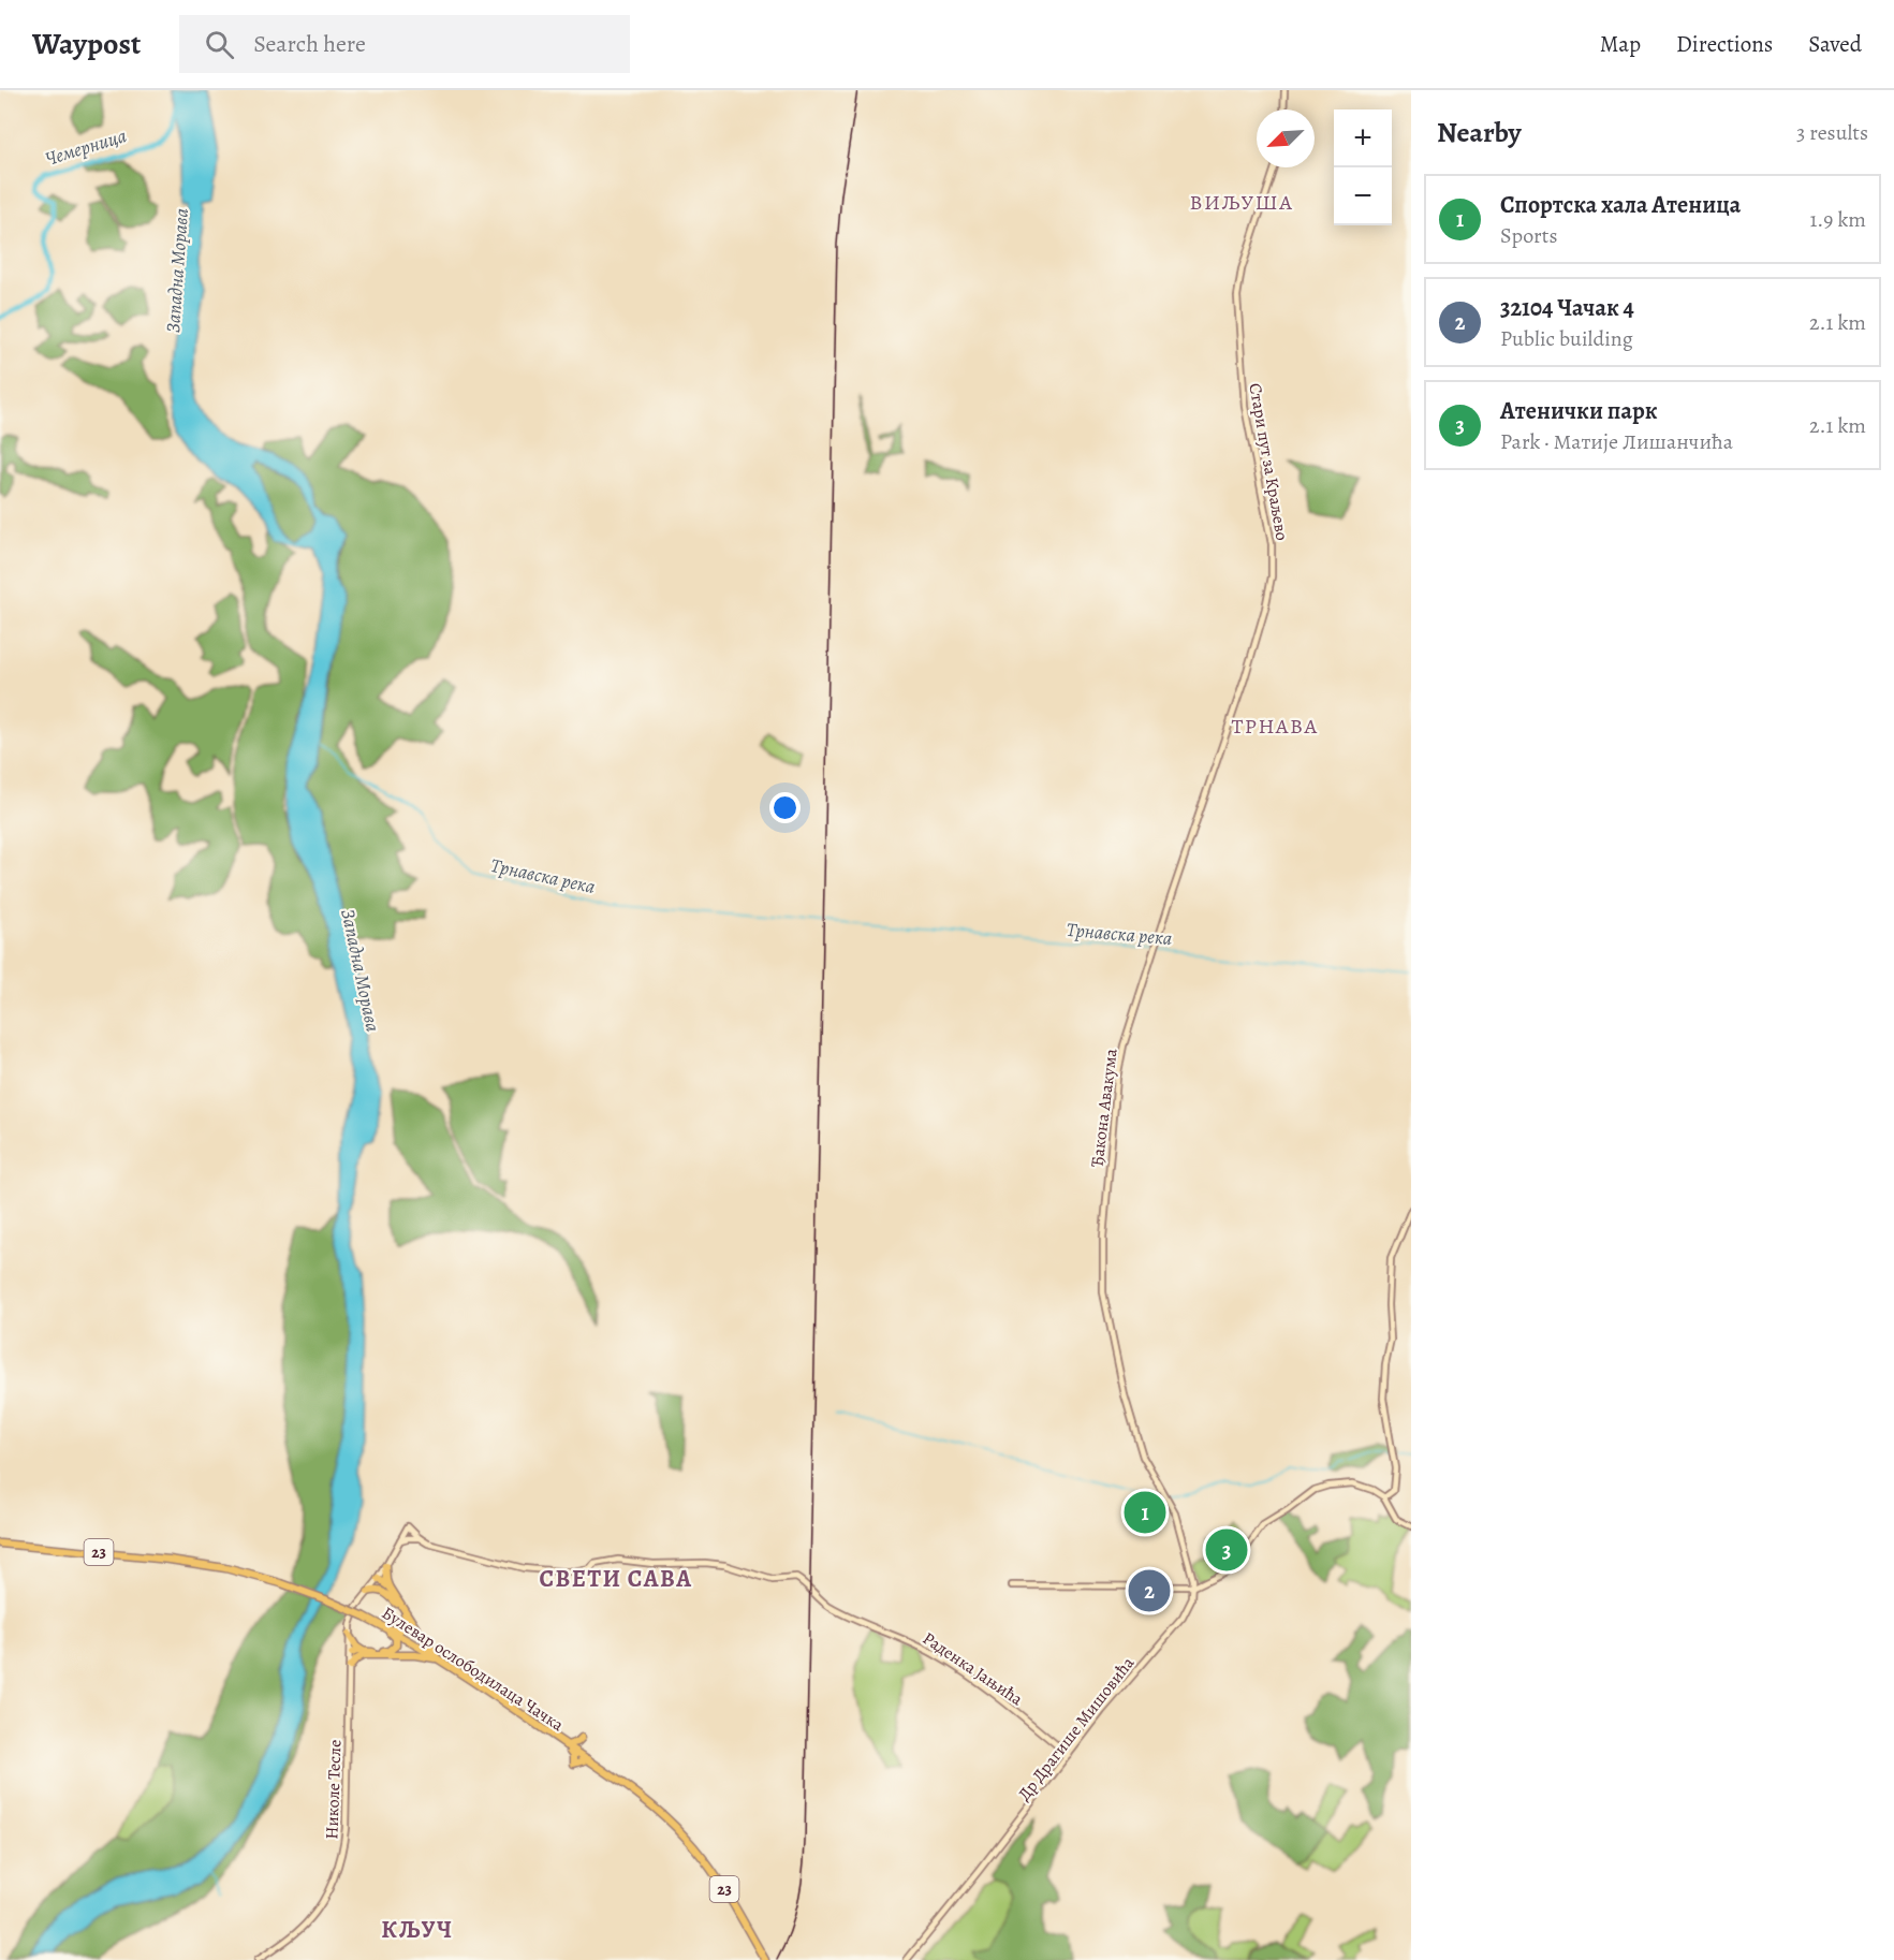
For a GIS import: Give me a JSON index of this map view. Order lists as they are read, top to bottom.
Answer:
{
  "streets": {
    "main road": ["23", "Булевар ослободилаца Чачка"],
    "street": [
      "Стари пут за Краљево",
      "Ђакона Авакума",
      "Раденка Јањића",
      "Др Драгише Мишовића",
      "Николе Тесле"
    ]
  },
  "crossings": [
    ["Стари пут за Краљево", "Ђакона Авакума"],
    ["Ђакона Авакума", "Др Драгише Мишовића"],
    ["Раденка Јањића", "Др Драгише Мишовића"]
  ],
  "districts": [
    "ВИЉУША",
    "ТРНАВА",
    "СВЕТИ САВА",
    "КЉУЧ"
  ],
  "water": ["Чемерница", "Западна Морава", "Трнавска река"],
  "north": "bottom left",
  "page": {
    "header": "Waypost",
    "search": "Search here",
    "nav": ["Map", "Directions", "Saved"],
    "heading": ["Nearby", "3 results"],
    "map_buttons": ["+", "−"],
    "list": [
      {
        "mark": "1",
        "name": "Спортска хала Атеница",
        "note": "Sports",
        "value": "1.9 km"
      },
      {
        "mark": "2",
        "name": "32104 Чачак 4",
        "note": "Public building",
        "value": "2.1 km"
      },
      {
        "mark": "3",
        "name": "Атенички парк",
        "note": "Park · Матије Лишанчића",
        "value": "2.1 km"
      }
    ],
    "pins": ["1", "3", "2"]
  }
}
